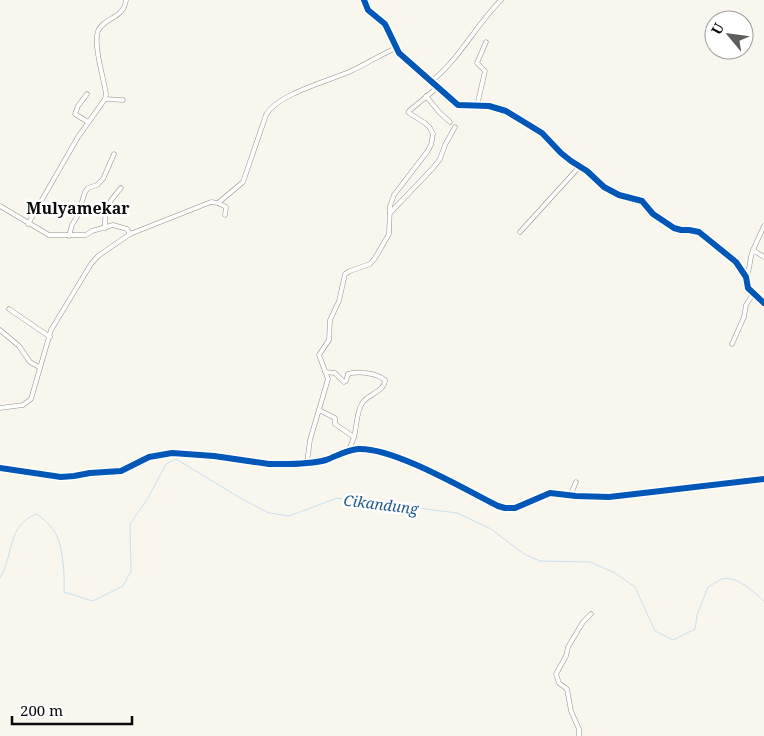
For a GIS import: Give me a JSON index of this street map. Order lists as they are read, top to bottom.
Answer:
{
  "districts": ["Mulyamekar"],
  "water": ["Cikandung"],
  "scale_bar": "200 m",
  "north": "top left"
}
